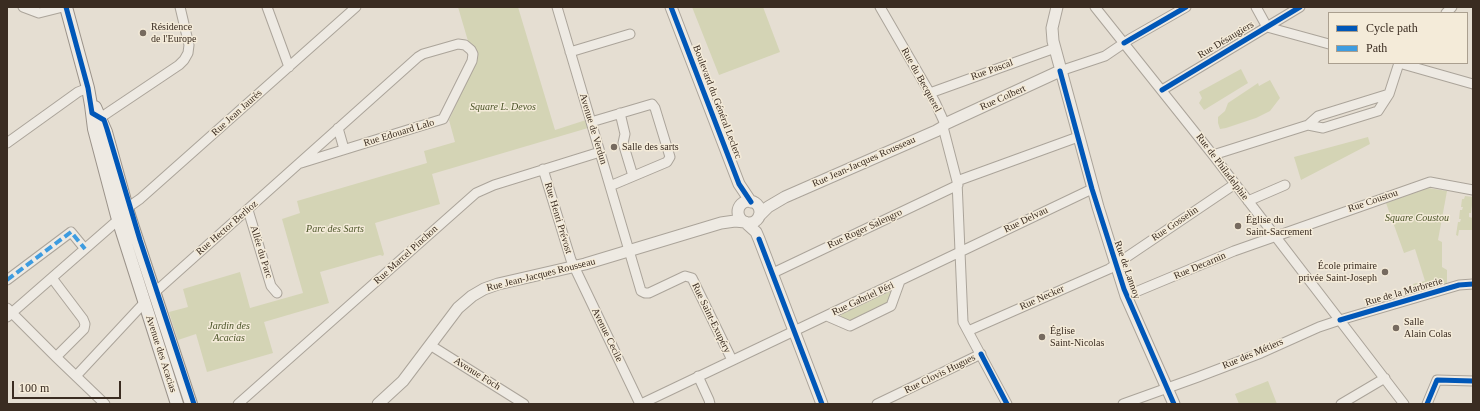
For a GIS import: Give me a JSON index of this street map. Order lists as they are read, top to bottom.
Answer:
{
  "streets": {
    "main road": ["Avenue des Acacias"],
    "street": [
      "Rue Désaugiers",
      "Rue Pascal",
      "Rue du Becquerel",
      "Rue Colbert",
      "Boulevard du Général Leclerc",
      "Rue Jean Jaurès",
      "Avenue de Verdun",
      "Rue Edouard Lalo",
      "Rue Jean-Jacques Rousseau",
      "Rue de Philadelphie",
      "Rue Coustou",
      "Rue Henri Prévost",
      "Rue Delvau",
      "Rue Gosselin",
      "Rue Hector Berlioz",
      "Rue Roger Salengro",
      "Allée du Parc",
      "Rue Marcel Pinchon",
      "Rue Decarnin",
      "Rue de Lannoy",
      "Rue de la Marbrerie",
      "Rue Necker",
      "Rue Gabriel Péri",
      "Rue Saint-Exupéry",
      "Avenue Cecile",
      "Rue des Métiers",
      "Avenue Foch",
      "Rue Clovis Hugues"
    ]
  },
  "crossings": [
    ["Rue Désaugiers", "Rue de Philadelphie"],
    ["Rue Pascal", "Rue du Becquerel"],
    ["Rue Pascal", "Rue de Lannoy"],
    ["Rue du Becquerel", "Rue Colbert"],
    ["Rue du Becquerel", "Rue Jean-Jacques Rousseau"],
    ["Rue du Becquerel", "Rue Delvau"],
    ["Rue du Becquerel", "Rue Roger Salengro"],
    ["Rue du Becquerel", "Rue Necker"],
    ["Rue du Becquerel", "Rue Gabriel Péri"],
    ["Rue Colbert", "Rue Jean-Jacques Rousseau"],
    ["Rue Colbert", "Rue de Lannoy"],
    ["Boulevard du Général Leclerc", "Rue Jean-Jacques Rousseau"],
    ["Rue Jean Jaurès", "Avenue des Acacias"],
    ["Avenue de Verdun", "Rue Jean-Jacques Rousseau"],
    ["Avenue de Verdun", "Rue Marcel Pinchon"],
    ["Avenue de Verdun", "Rue Saint-Exupéry"],
    ["Rue Edouard Lalo", "Rue Hector Berlioz"],
    ["Rue Jean-Jacques Rousseau", "Rue Henri Prévost"],
    ["Rue Jean-Jacques Rousseau", "Rue Saint-Exupéry"],
    ["Rue Jean-Jacques Rousseau", "Avenue Cecile"],
    ["Rue Jean-Jacques Rousseau", "Avenue Foch"],
    ["Rue de Philadelphie", "Rue Coustou"],
    ["Rue de Philadelphie", "Rue Gosselin"],
    ["Rue de Philadelphie", "Rue Decarnin"],
    ["Rue de Philadelphie", "Rue de la Marbrerie"],
    ["Rue de Philadelphie", "Rue des Métiers"],
    ["Rue Coustou", "Rue Decarnin"],
    ["Rue Henri Prévost", "Rue Marcel Pinchon"],
    ["Rue Henri Prévost", "Avenue Cecile"],
    ["Rue Delvau", "Rue de Lannoy"],
    ["Rue Delvau", "Rue Gabriel Péri"],
    ["Rue Gosselin", "Rue de Lannoy"],
    ["Rue Gosselin", "Rue Necker"],
    ["Rue Hector Berlioz", "Allée du Parc"],
    ["Rue Hector Berlioz", "Avenue des Acacias"],
    ["Rue Roger Salengro", "Rue de Lannoy"],
    ["Rue Decarnin", "Rue de Lannoy"],
    ["Rue de Lannoy", "Rue Necker"],
    ["Rue de Lannoy", "Rue des Métiers"],
    ["Rue de la Marbrerie", "Rue des Métiers"],
    ["Rue Gabriel Péri", "Rue Saint-Exupéry"],
    ["Rue Gabriel Péri", "Avenue Cecile"]
  ],
  "parks": [
    "Square L. Devos",
    "Square Coustou",
    "Parc des Sarts",
    "Jardin des Acacias"
  ],
  "places": [
    "Résidence de l'Europe",
    "Salle des sarts",
    "Église du Saint-Sacrement",
    "École primaire privée Saint-Joseph",
    "Salle Alain Colas",
    "Église Saint-Nicolas"
  ],
  "legend": ["Cycle path", "Path"],
  "scale_bar": "100 m"
}
